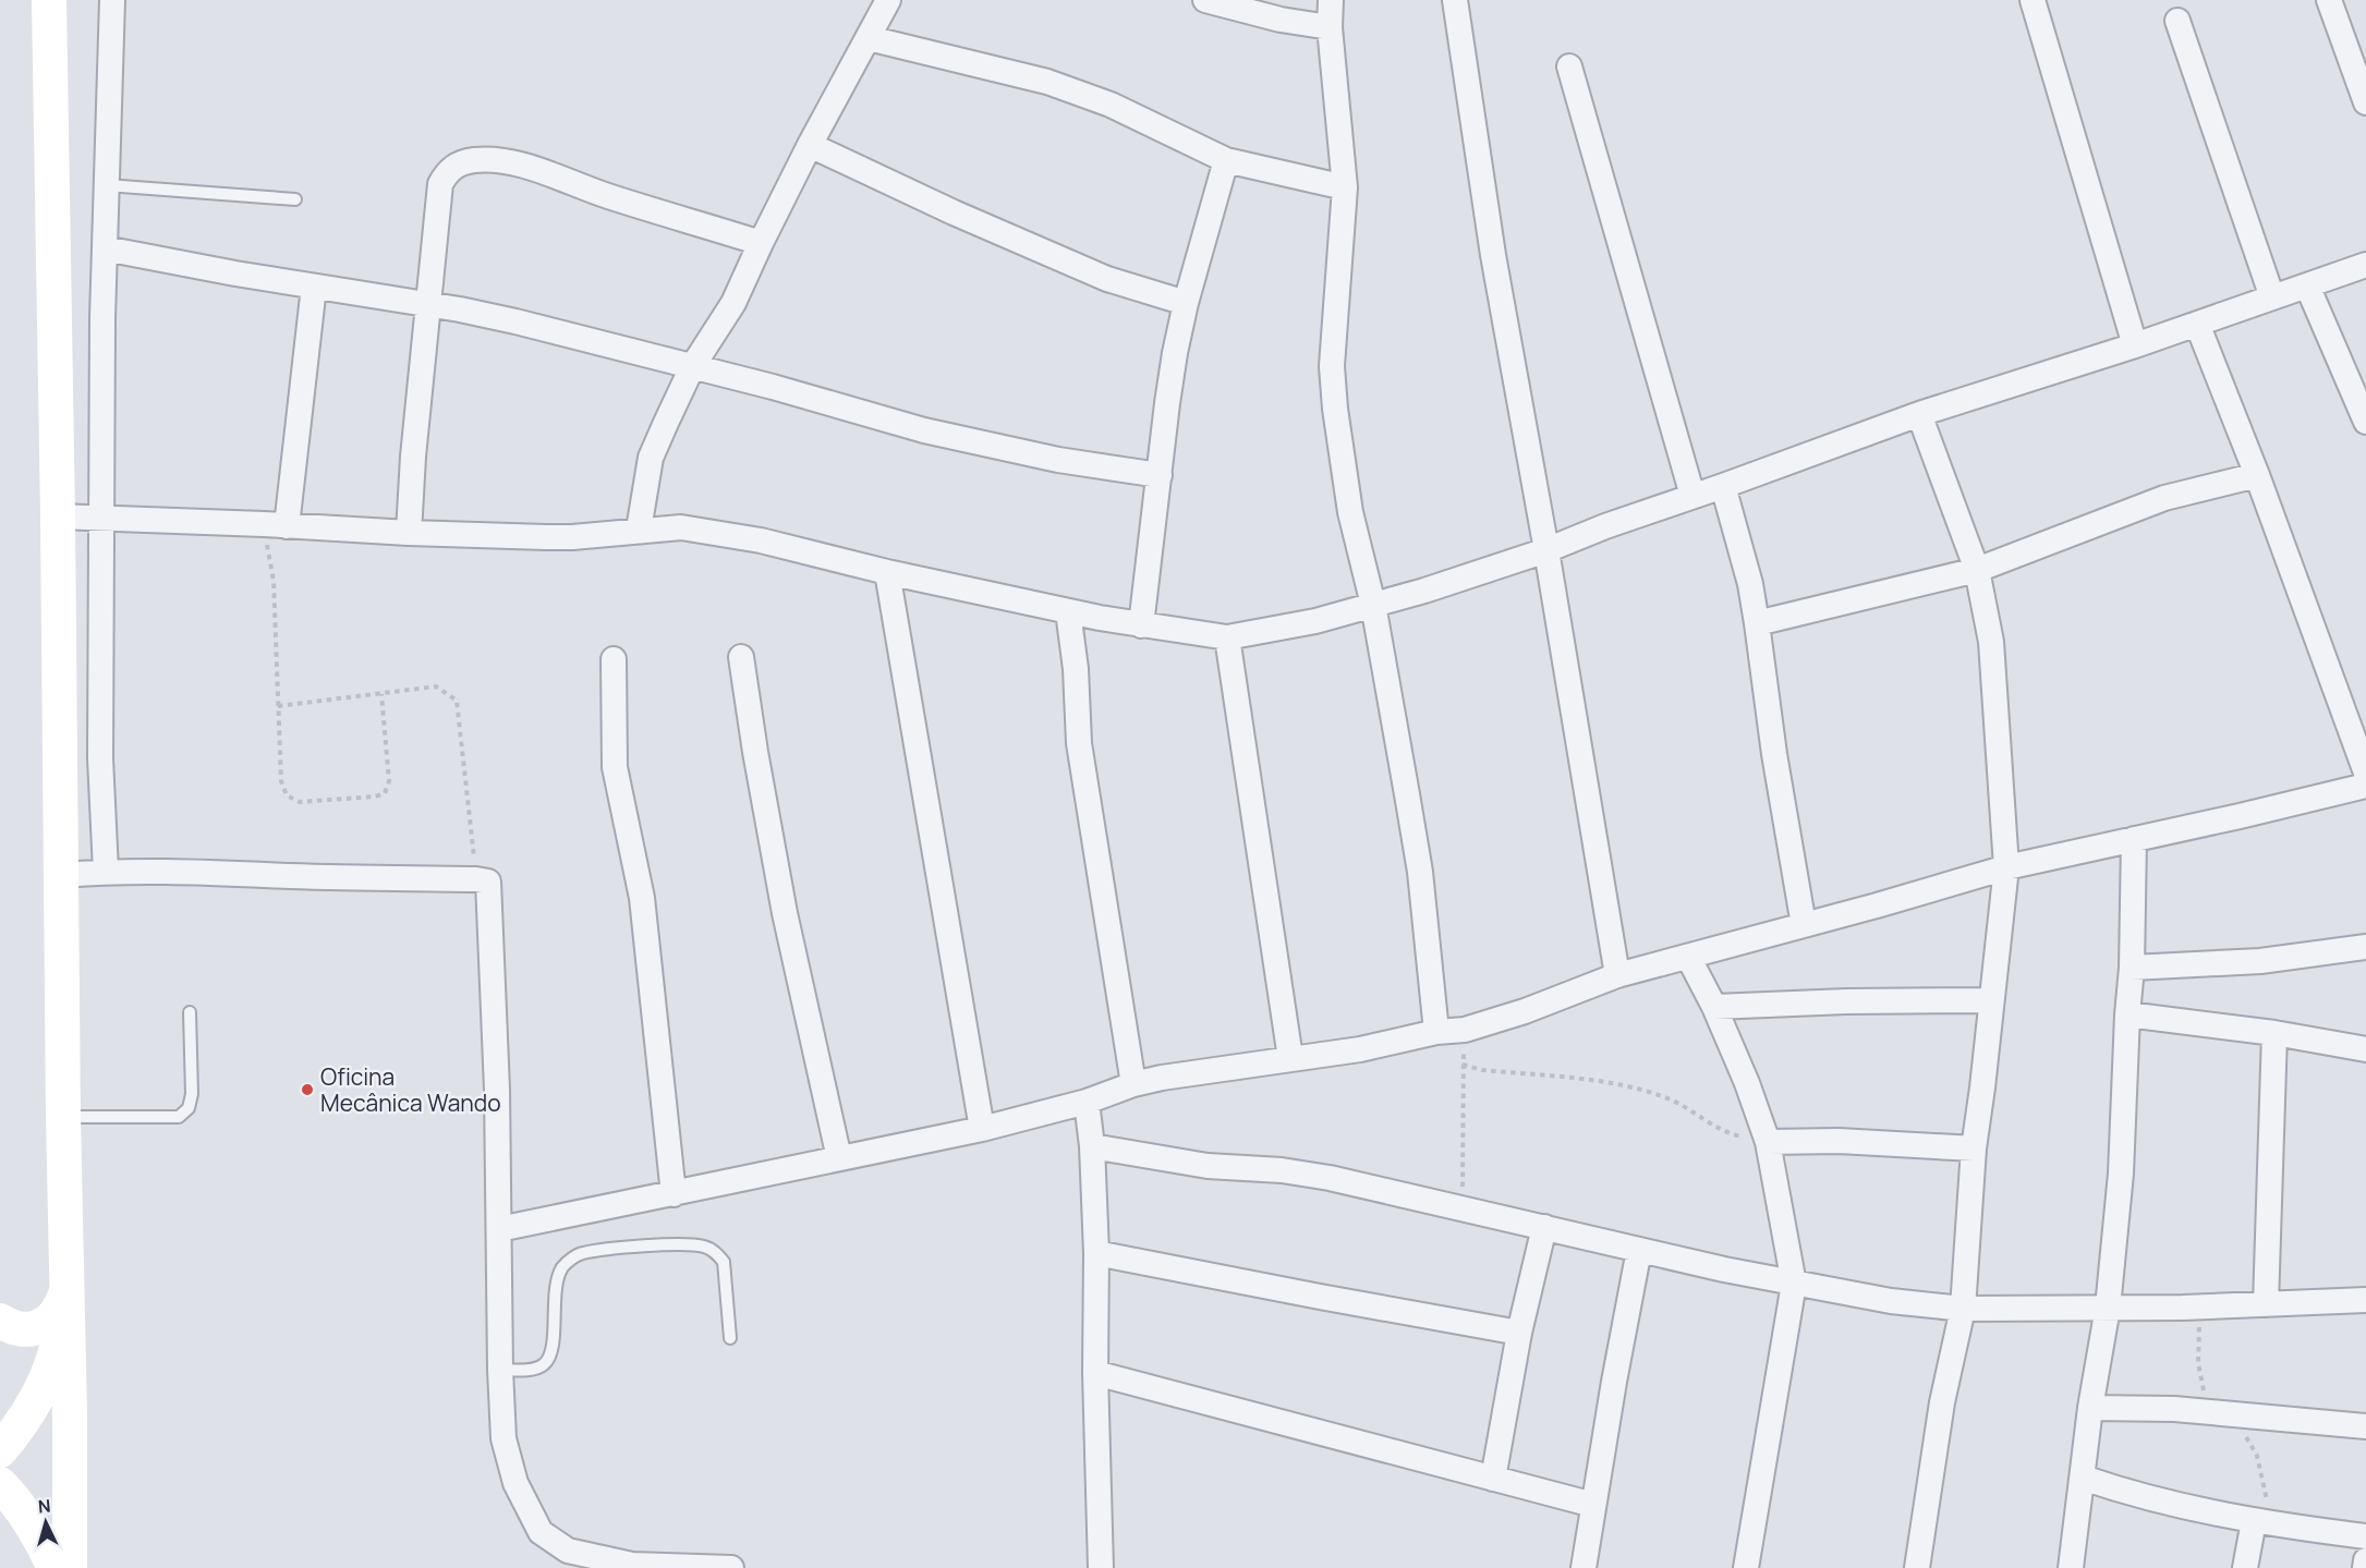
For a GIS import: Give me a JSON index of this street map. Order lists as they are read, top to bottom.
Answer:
{
  "places": ["Oficina Mecânica Wando"],
  "north": "top"
}
